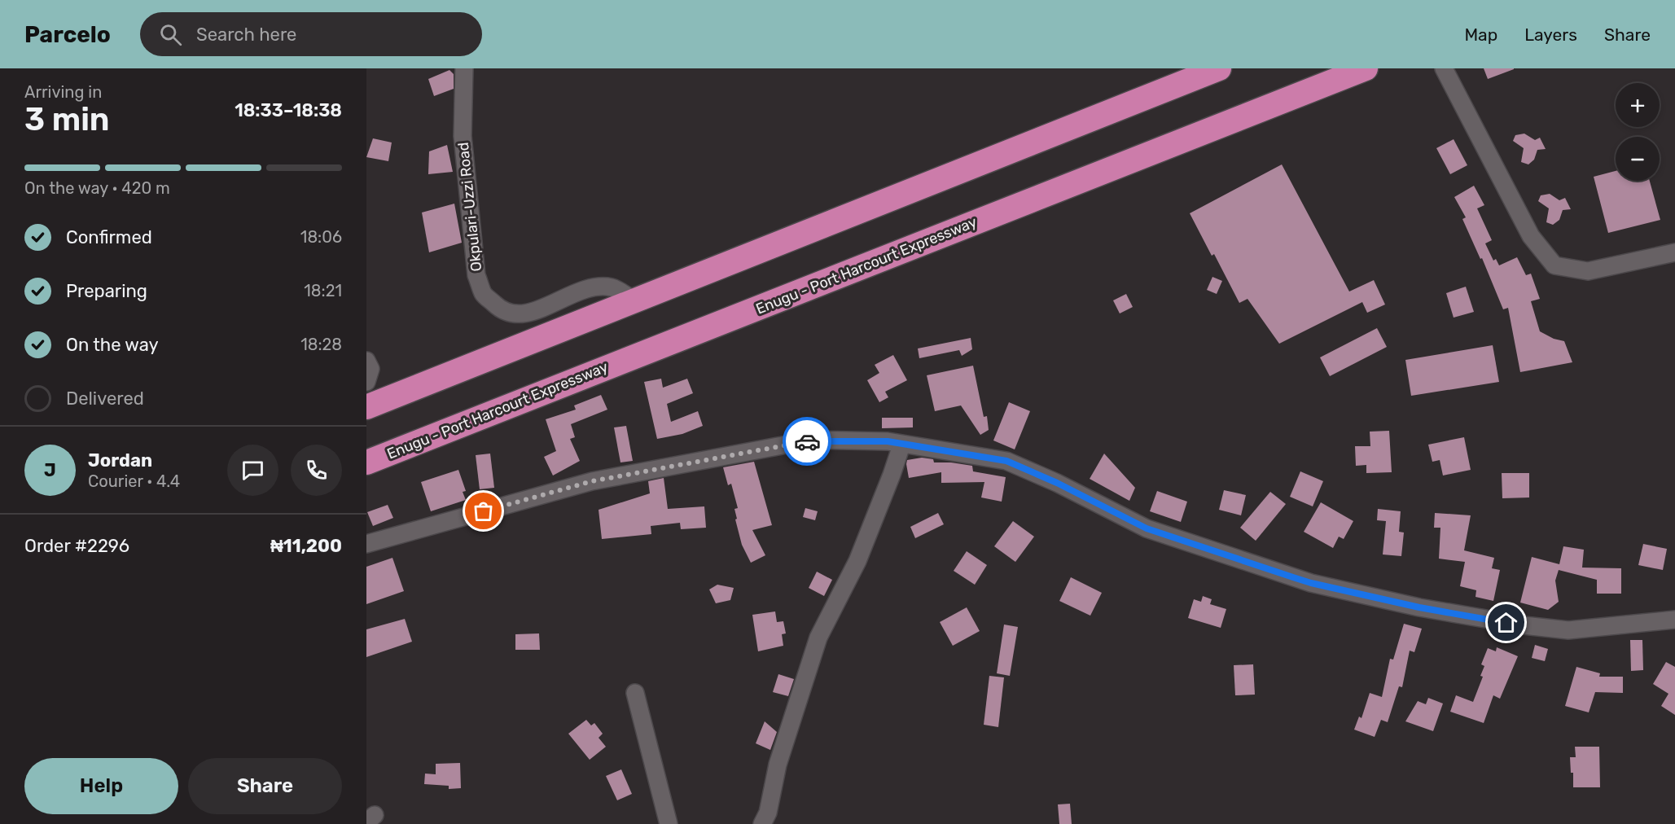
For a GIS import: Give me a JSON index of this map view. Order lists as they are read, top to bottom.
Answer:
{
  "streets": {
    "highway": ["Enugu - Port Harcourt Expressway"],
    "street": ["Okpulari-Uzzi Road"]
  },
  "page": {
    "header": "Parcelo",
    "search": "Search here",
    "nav": ["Map", "Layers", "Share"],
    "heading": ["3 min", "Arriving in", "18:33–18:38"],
    "panel": [
      "Jordan",
      "Courier · 4.4",
      "Order #2296",
      "₦11,200"
    ],
    "map_buttons": ["+", "−"],
    "bar": "On the way · 420 m",
    "list": [
      ["Confirmed", "18:06"],
      ["Preparing", "18:21"],
      ["On the way", "18:28"],
      "Delivered"
    ],
    "round": "J",
    "buttons": ["Help", "Share"]
  }
}
